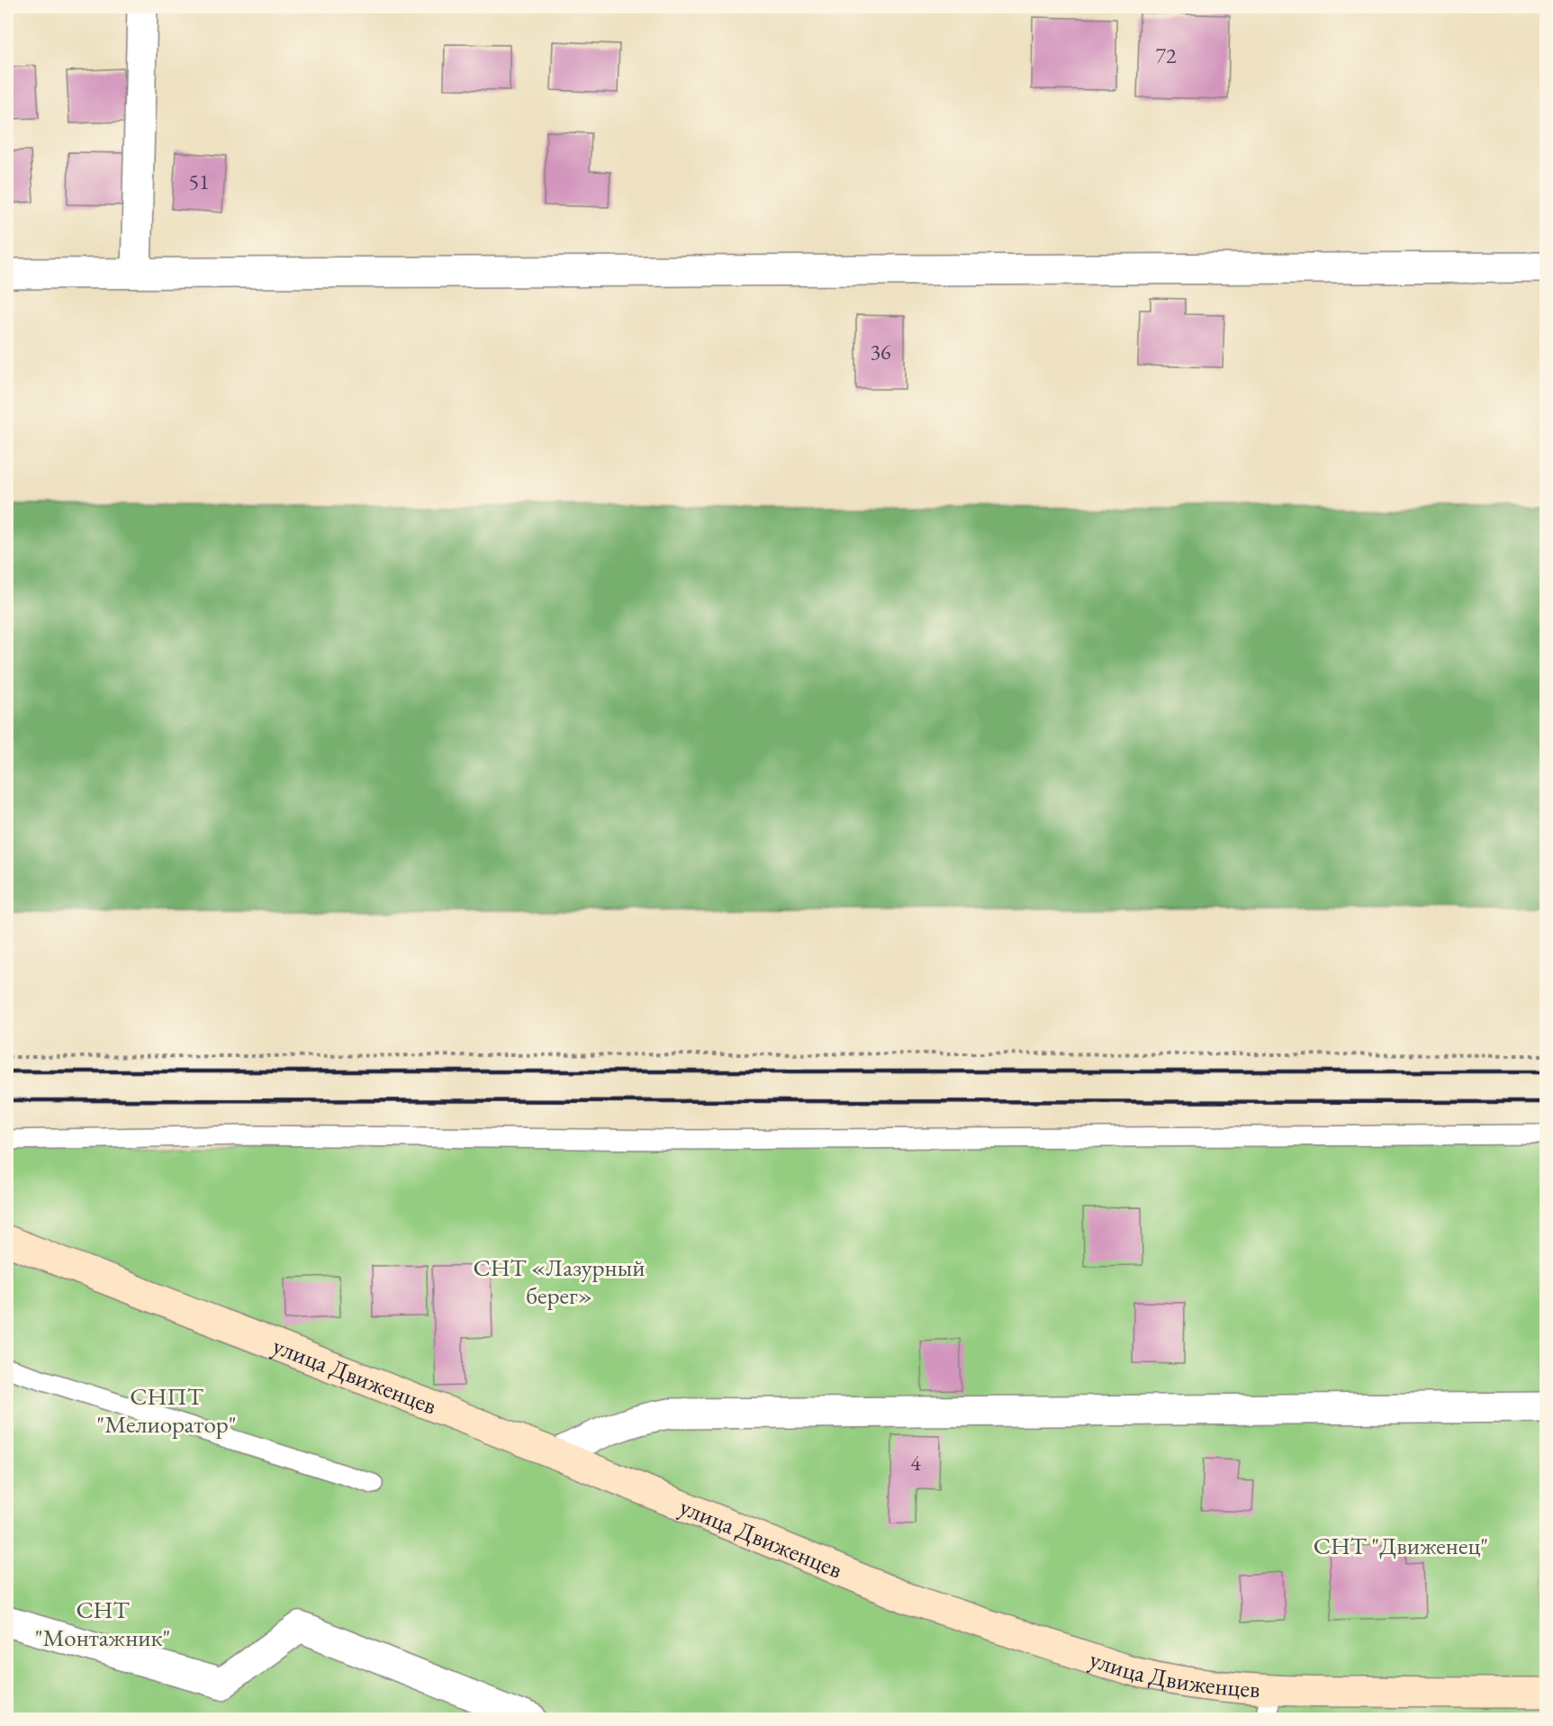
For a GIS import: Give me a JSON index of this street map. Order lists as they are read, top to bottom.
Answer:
{
  "streets": {
    "street": ["улица Движенцев"]
  },
  "parks": [
    "СНТ «Лазурный берег»",
    "СНПТ \"Мелиоратор\"",
    "СНТ \"Движенец\"",
    "СНТ \"Монтажник\""
  ],
  "house_numbers": [
    "72",
    "51",
    "36",
    "4"
  ]
}
